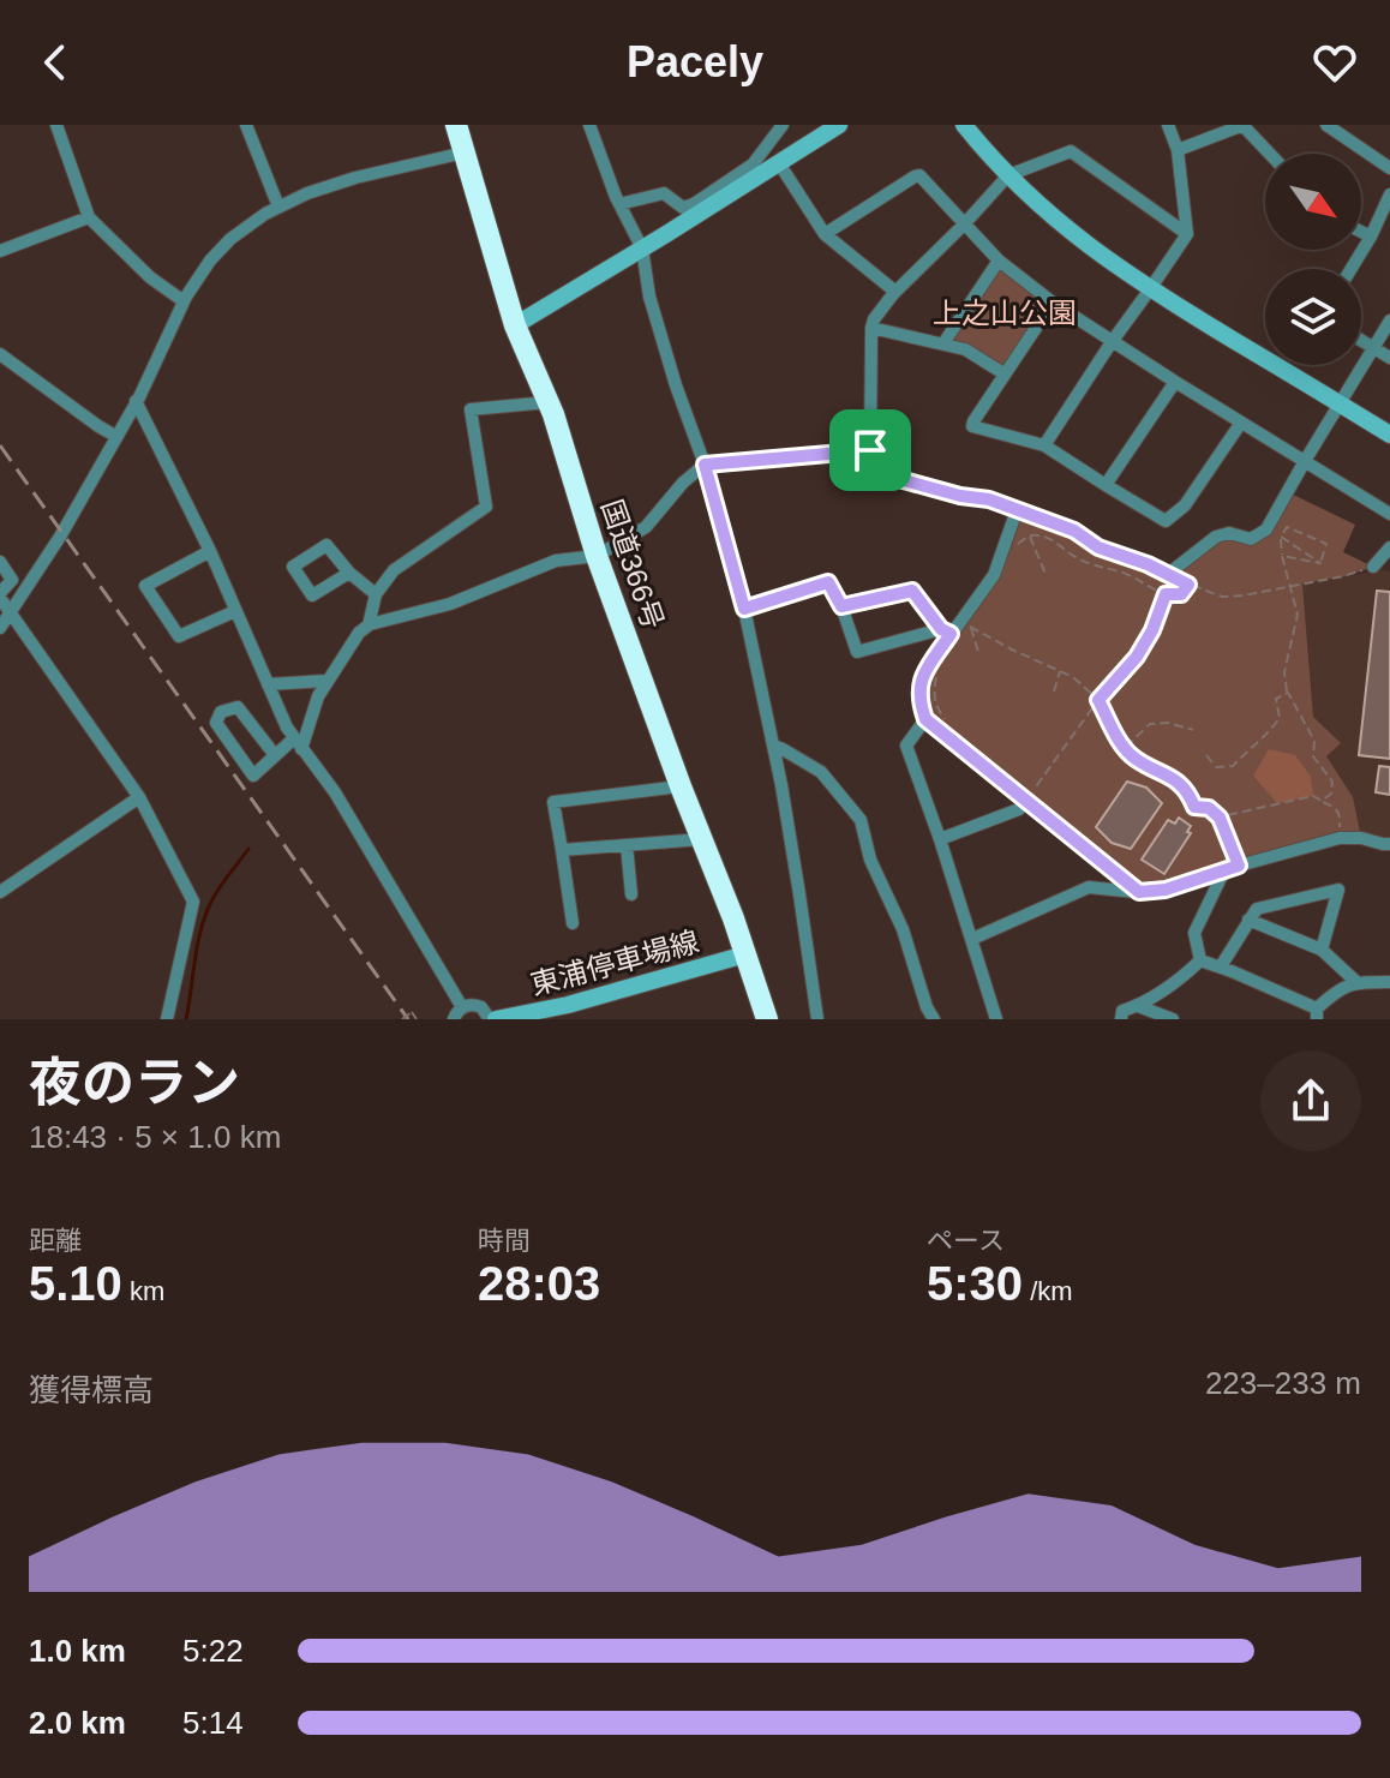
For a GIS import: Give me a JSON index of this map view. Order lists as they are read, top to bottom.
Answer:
{
  "streets": {
    "highway": ["国道366号"],
    "street": ["東浦停車場線"]
  },
  "crossings": [
    ["国道366号", "東浦停車場線"]
  ],
  "parks": ["上之山公園"],
  "north": "bottom right",
  "page": {
    "header": "Pacely",
    "heading": ["夜のラン", "18:43 · 5 × 1.0 km"],
    "stats": [
      ["距離", "5.10 km"],
      ["時間", "28:03"],
      ["ペース", "5:30 /km"]
    ],
    "chart": ["獲得標高", "223–233 m"],
    "list": [
      {
        "name": "1.0 km",
        "note": "5:22"
      },
      {
        "name": "2.0 km",
        "note": "5:14"
      }
    ]
  }
}
